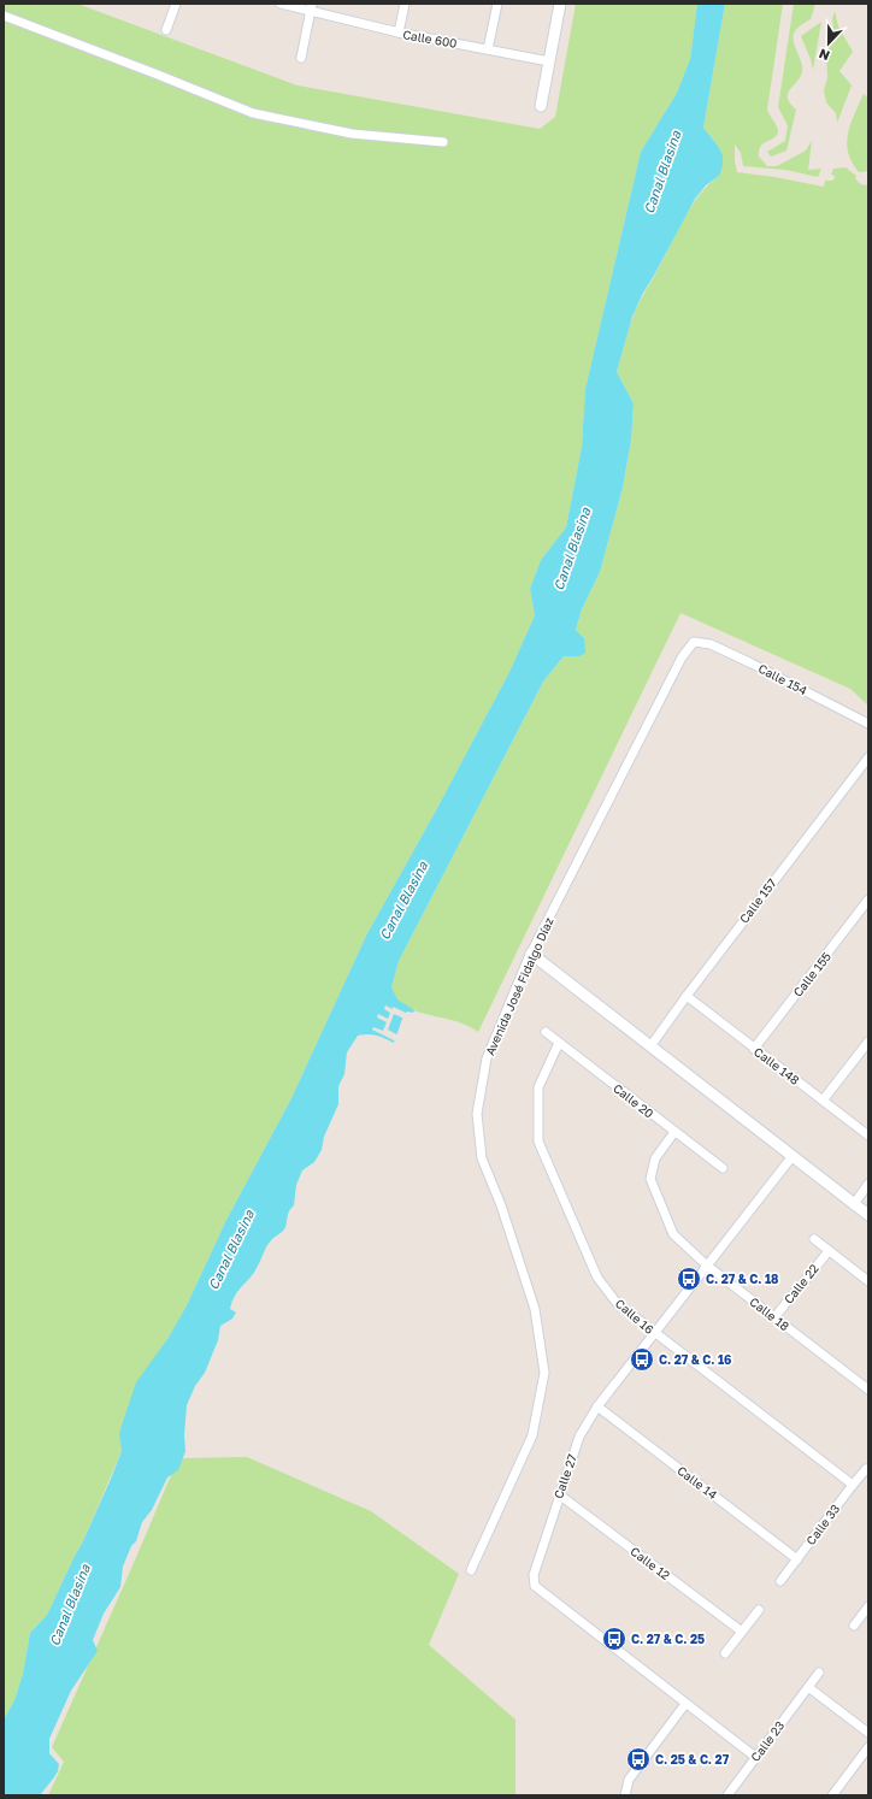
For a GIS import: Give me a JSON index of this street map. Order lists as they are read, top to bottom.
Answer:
{
  "streets": {
    "street": [
      "Calle 600",
      "Calle 154",
      "Calle 157",
      "Calle 155",
      "Avenida José Fidalgo Díaz",
      "Calle 148",
      "Calle 20",
      "Calle 22",
      "Calle 18",
      "Calle 16",
      "Calle 27",
      "Calle 14",
      "Calle 33",
      "Calle 12",
      "Calle 23"
    ]
  },
  "crossings": [
    ["Calle 154", "Avenida José Fidalgo Díaz"],
    ["Calle 157", "Calle 148"],
    ["Calle 155", "Calle 148"],
    ["Calle 20", "Calle 18"],
    ["Calle 20", "Calle 16"],
    ["Calle 22", "Calle 18"],
    ["Calle 18", "Calle 27"],
    ["Calle 16", "Calle 27"],
    ["Calle 16", "Calle 33"],
    ["Calle 27", "Calle 14"],
    ["Calle 27", "Calle 12"],
    ["Calle 27", "Calle 23"],
    ["Calle 14", "Calle 33"]
  ],
  "water": ["Canal Blasina"],
  "places": {
    "bus stop": [
      "C. 27 & C. 18",
      "C. 27 & C. 16",
      "C. 27 & C. 25",
      "C. 25 & C. 27"
    ]
  },
  "north": "bottom"
}
